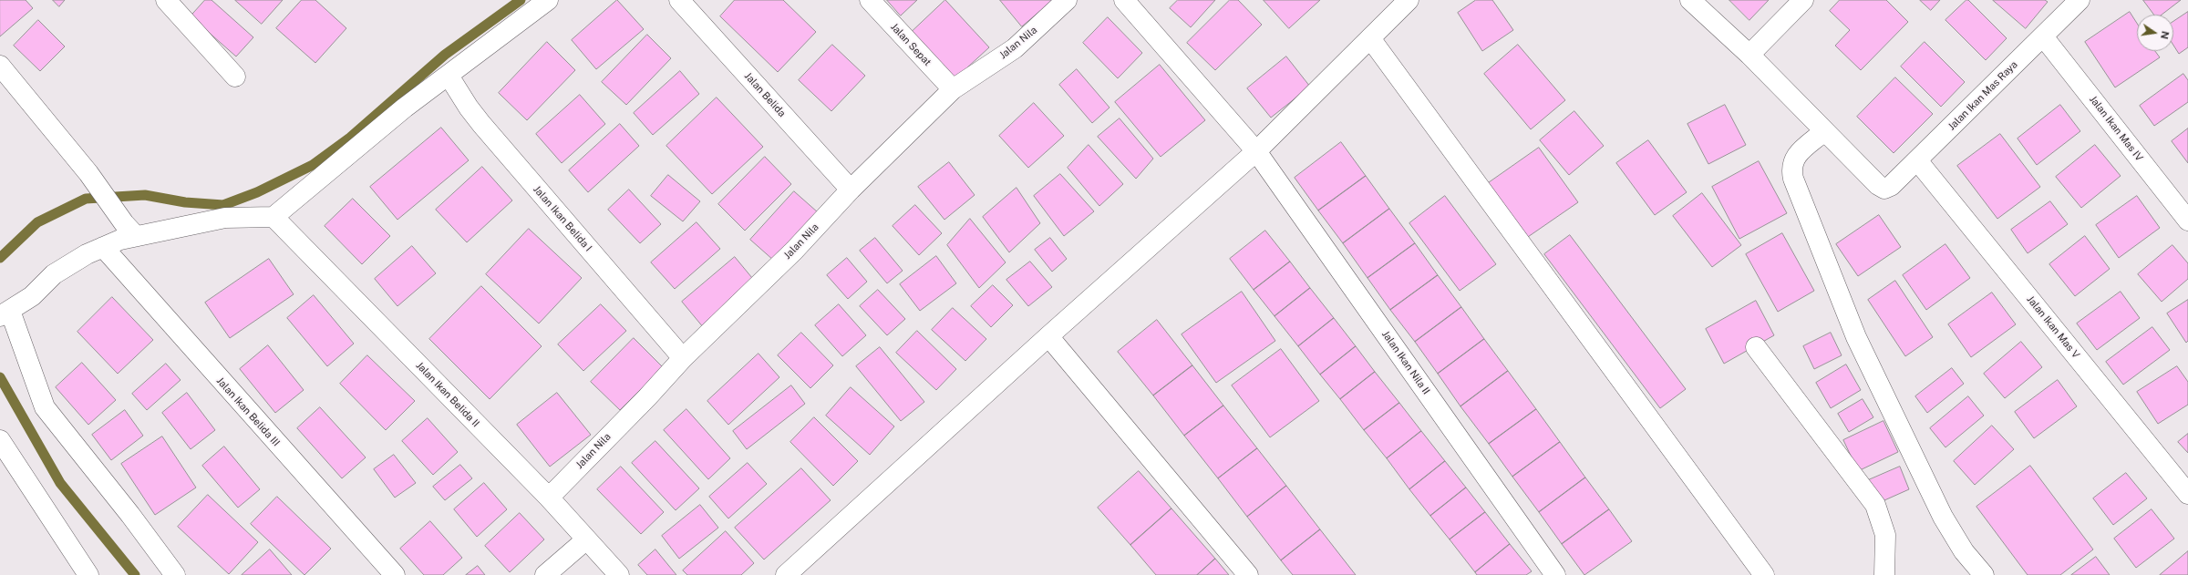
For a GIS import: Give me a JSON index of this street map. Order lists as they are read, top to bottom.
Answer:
{
  "streets": {
    "street": [
      "Jalan Nila",
      "Jalan Sepat",
      "Jalan Belida",
      "Jalan Ikan Mas Raya",
      "Jalan Ikan Mas IV",
      "Jalan Ikan Belida I",
      "Jalan Ikan Mas V",
      "Jalan Ikan Nila II",
      "Jalan Ikan Belida II",
      "Jalan Ikan Belida III"
    ]
  },
  "crossings": [
    ["Jalan Nila", "Jalan Sepat"],
    ["Jalan Nila", "Jalan Belida"],
    ["Jalan Nila", "Jalan Ikan Belida I"],
    ["Jalan Nila", "Jalan Ikan Belida II"],
    ["Jalan Ikan Mas Raya", "Jalan Ikan Mas IV"],
    ["Jalan Ikan Mas Raya", "Jalan Ikan Mas V"]
  ],
  "north": "right"
}
